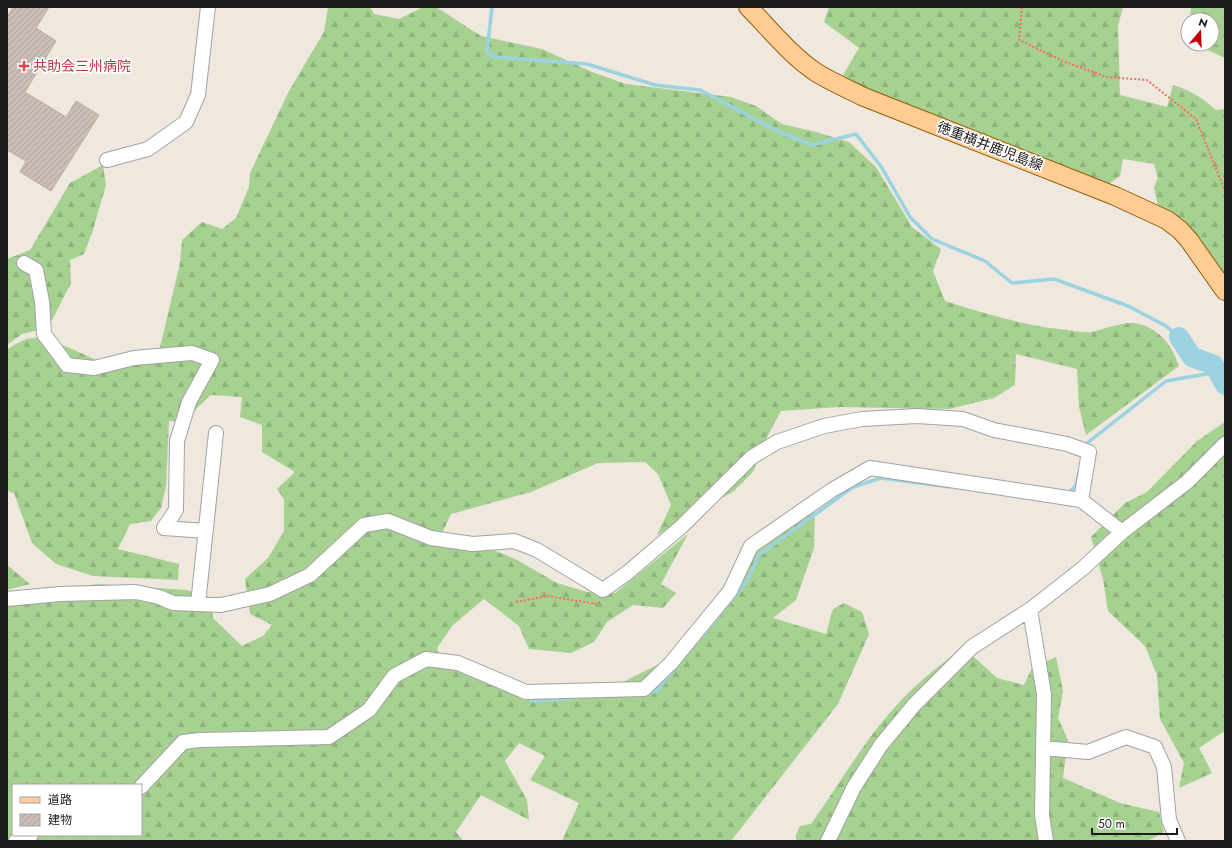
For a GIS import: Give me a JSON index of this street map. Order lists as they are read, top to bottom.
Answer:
{
  "streets": {
    "main road": ["徳重横井鹿児島線"]
  },
  "places": {
    "health": ["共助会三州病院"]
  },
  "legend": ["道路", "建物"],
  "scale_bar": "50 m",
  "north": "top"
}
